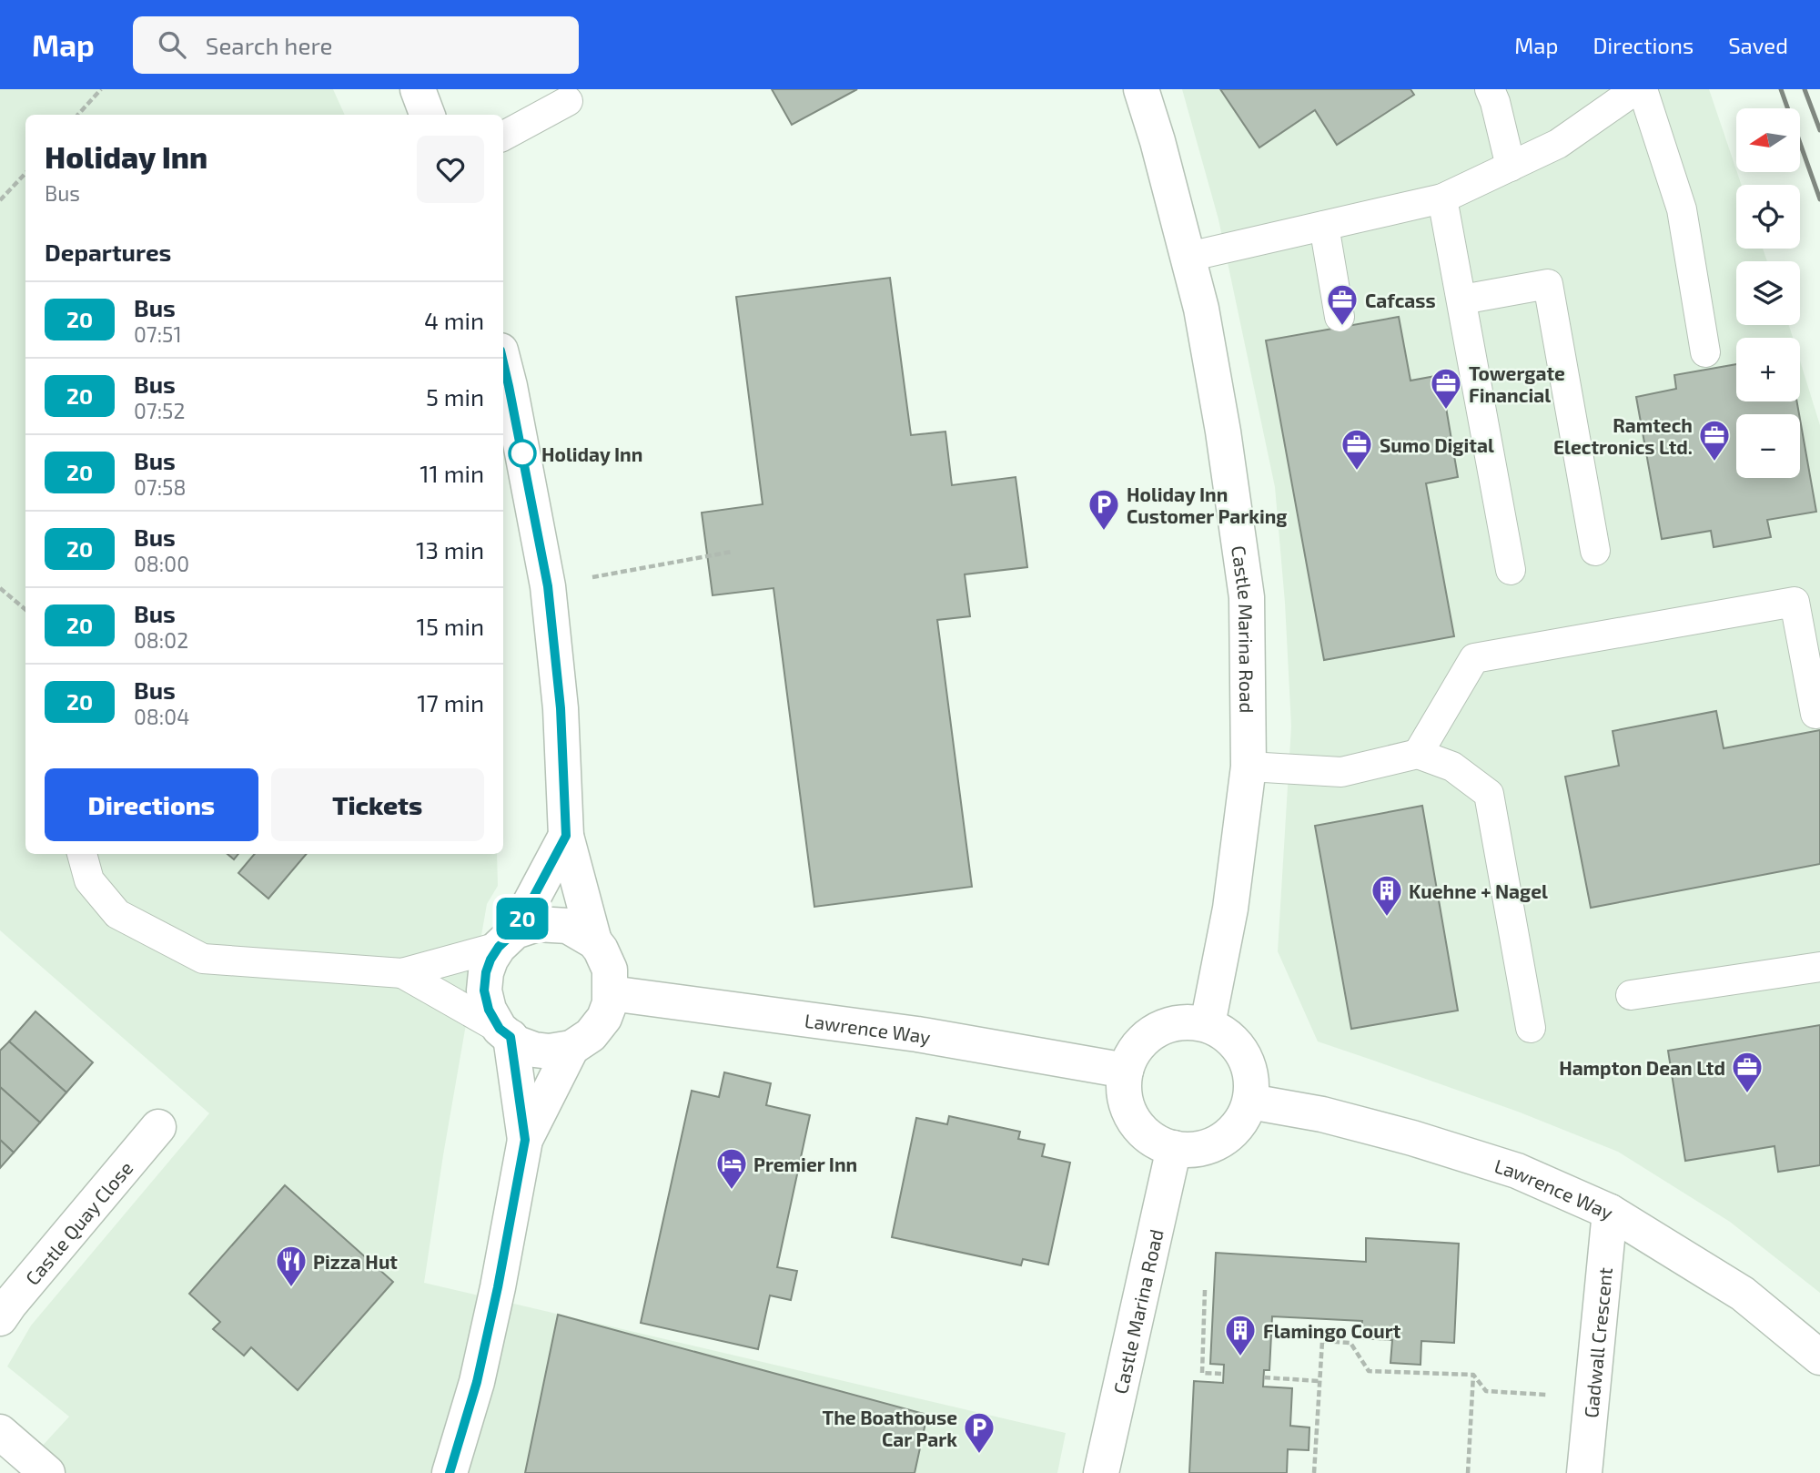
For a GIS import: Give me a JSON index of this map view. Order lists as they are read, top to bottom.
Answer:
{
  "streets": {
    "street": [
      "Castle Marina Road",
      "Lawrence Way",
      "Castle Quay Close",
      "Gadwall Crescent"
    ]
  },
  "crossings": [
    ["Castle Marina Road", "Lawrence Way"],
    ["Lawrence Way", "Gadwall Crescent"]
  ],
  "places": {
    "office": [
      "Cafcass",
      "Towergate Financial",
      "Ramtech Electronics Ltd.",
      "Sumo Digital",
      "Hampton Dean Ltd"
    ],
    "other": ["Holiday Inn"],
    "parking": ["Holiday Inn Customer Parking", "The Boathouse Car Park"],
    "building": ["Kuehne + Nagel", "Flamingo Court"],
    "hotel": ["Premier Inn"],
    "restaurant": ["Pizza Hut"]
  },
  "lines": ["bus line 20"],
  "north": "left",
  "page": {
    "header": "Map",
    "search": "Search here",
    "nav": ["Map", "Directions", "Saved"],
    "on_map": "20",
    "map_buttons": ["+", "−"],
    "heading": [
      ["Holiday Inn", "Bus"],
      "Departures"
    ],
    "list": [
      {
        "mark": "20",
        "name": "Bus",
        "note": "07:51",
        "value": "4 min"
      },
      {
        "mark": "20",
        "name": "Bus",
        "note": "07:52",
        "value": "5 min"
      },
      {
        "mark": "20",
        "name": "Bus",
        "note": "07:58",
        "value": "11 min"
      },
      {
        "mark": "20",
        "name": "Bus",
        "note": "08:00",
        "value": "13 min"
      },
      {
        "mark": "20",
        "name": "Bus",
        "note": "08:02",
        "value": "15 min"
      },
      {
        "mark": "20",
        "name": "Bus",
        "note": "08:04",
        "value": "17 min"
      }
    ],
    "buttons": ["Directions", "Tickets"]
  }
}
